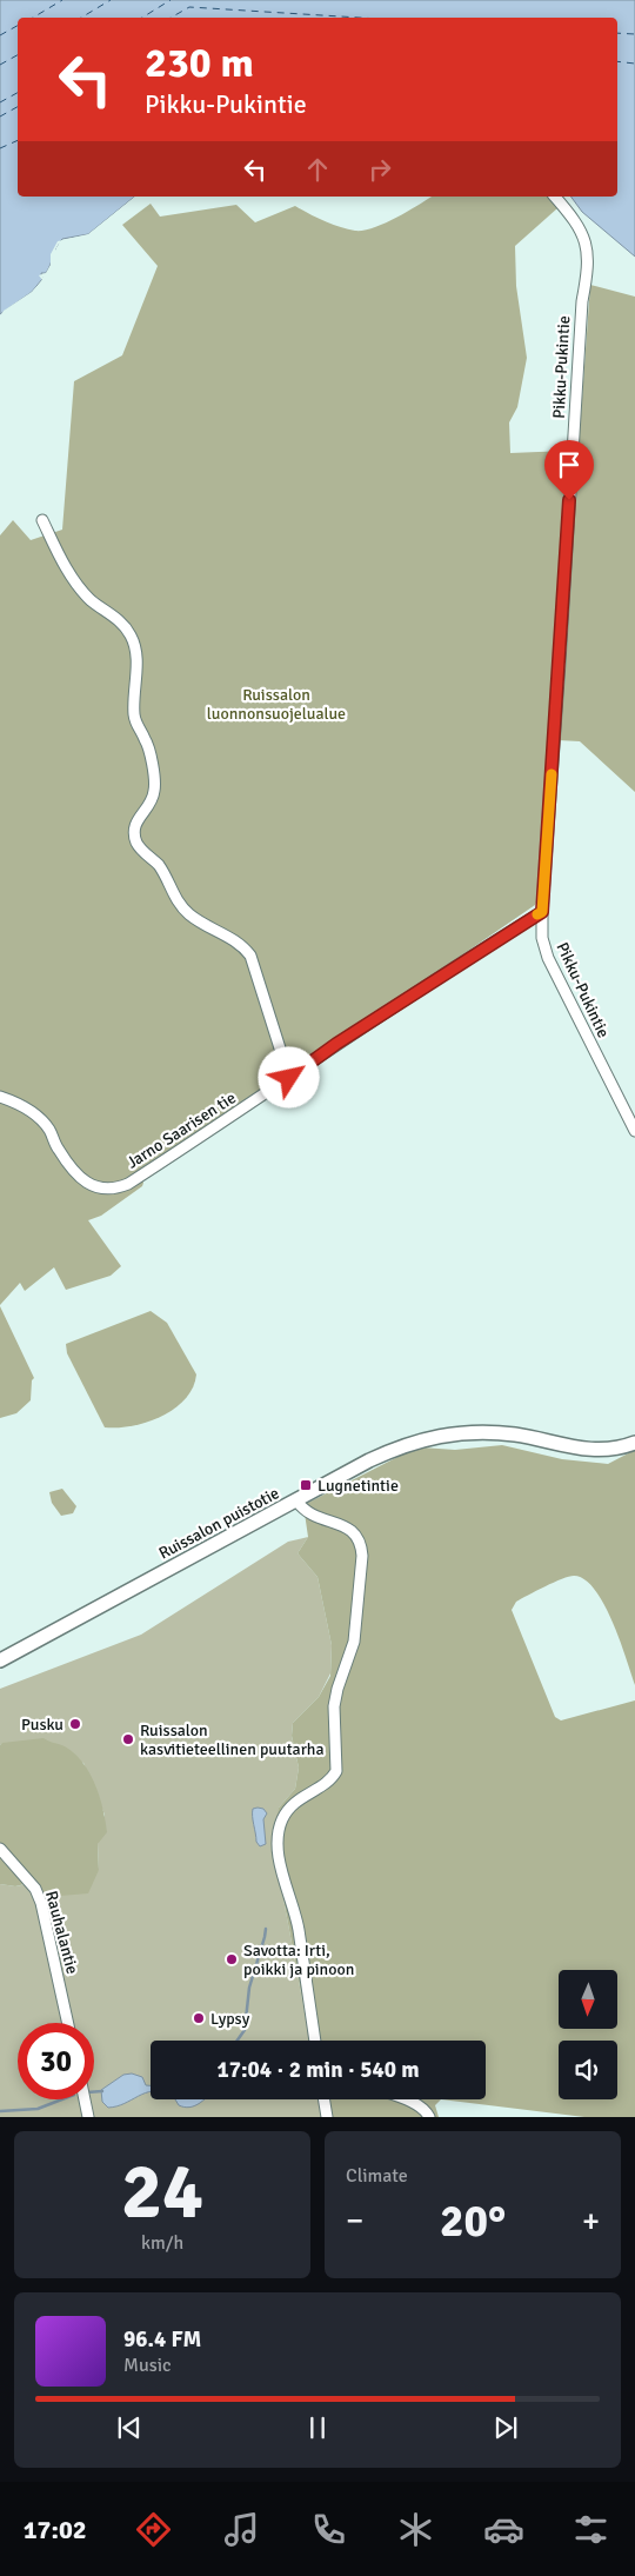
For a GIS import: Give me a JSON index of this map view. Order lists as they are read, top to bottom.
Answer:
{
  "streets": {
    "street": [
      "Pikku-Pukintie",
      "Jarno Saarisen tie",
      "Ruissalon puistotie",
      "Rauhalantie"
    ]
  },
  "crossings": [
    ["Pikku-Pukintie", "Jarno Saarisen tie"]
  ],
  "parks": ["Ruissalon luonnonsuojelualue"],
  "places": {
    "transit": ["Lugnetintie"],
    "other": [
      "Pusku",
      "Ruissalon kasvitieteellinen puutarha",
      "Savotta: Irti, poikki ja pinoon",
      "Lypsy"
    ]
  },
  "north": "bottom",
  "page": {
    "turn": ["230 m", "Pikku-Pukintie"],
    "limit": "30",
    "trip": "17:04 · 2 min · 540 m",
    "tile": [
      ["24", "km/h"],
      "Climate"
    ],
    "heat": ["−", "20°", "+"],
    "song": ["96.4 FM", "Music"],
    "tabs": "17:02"
  }
}
